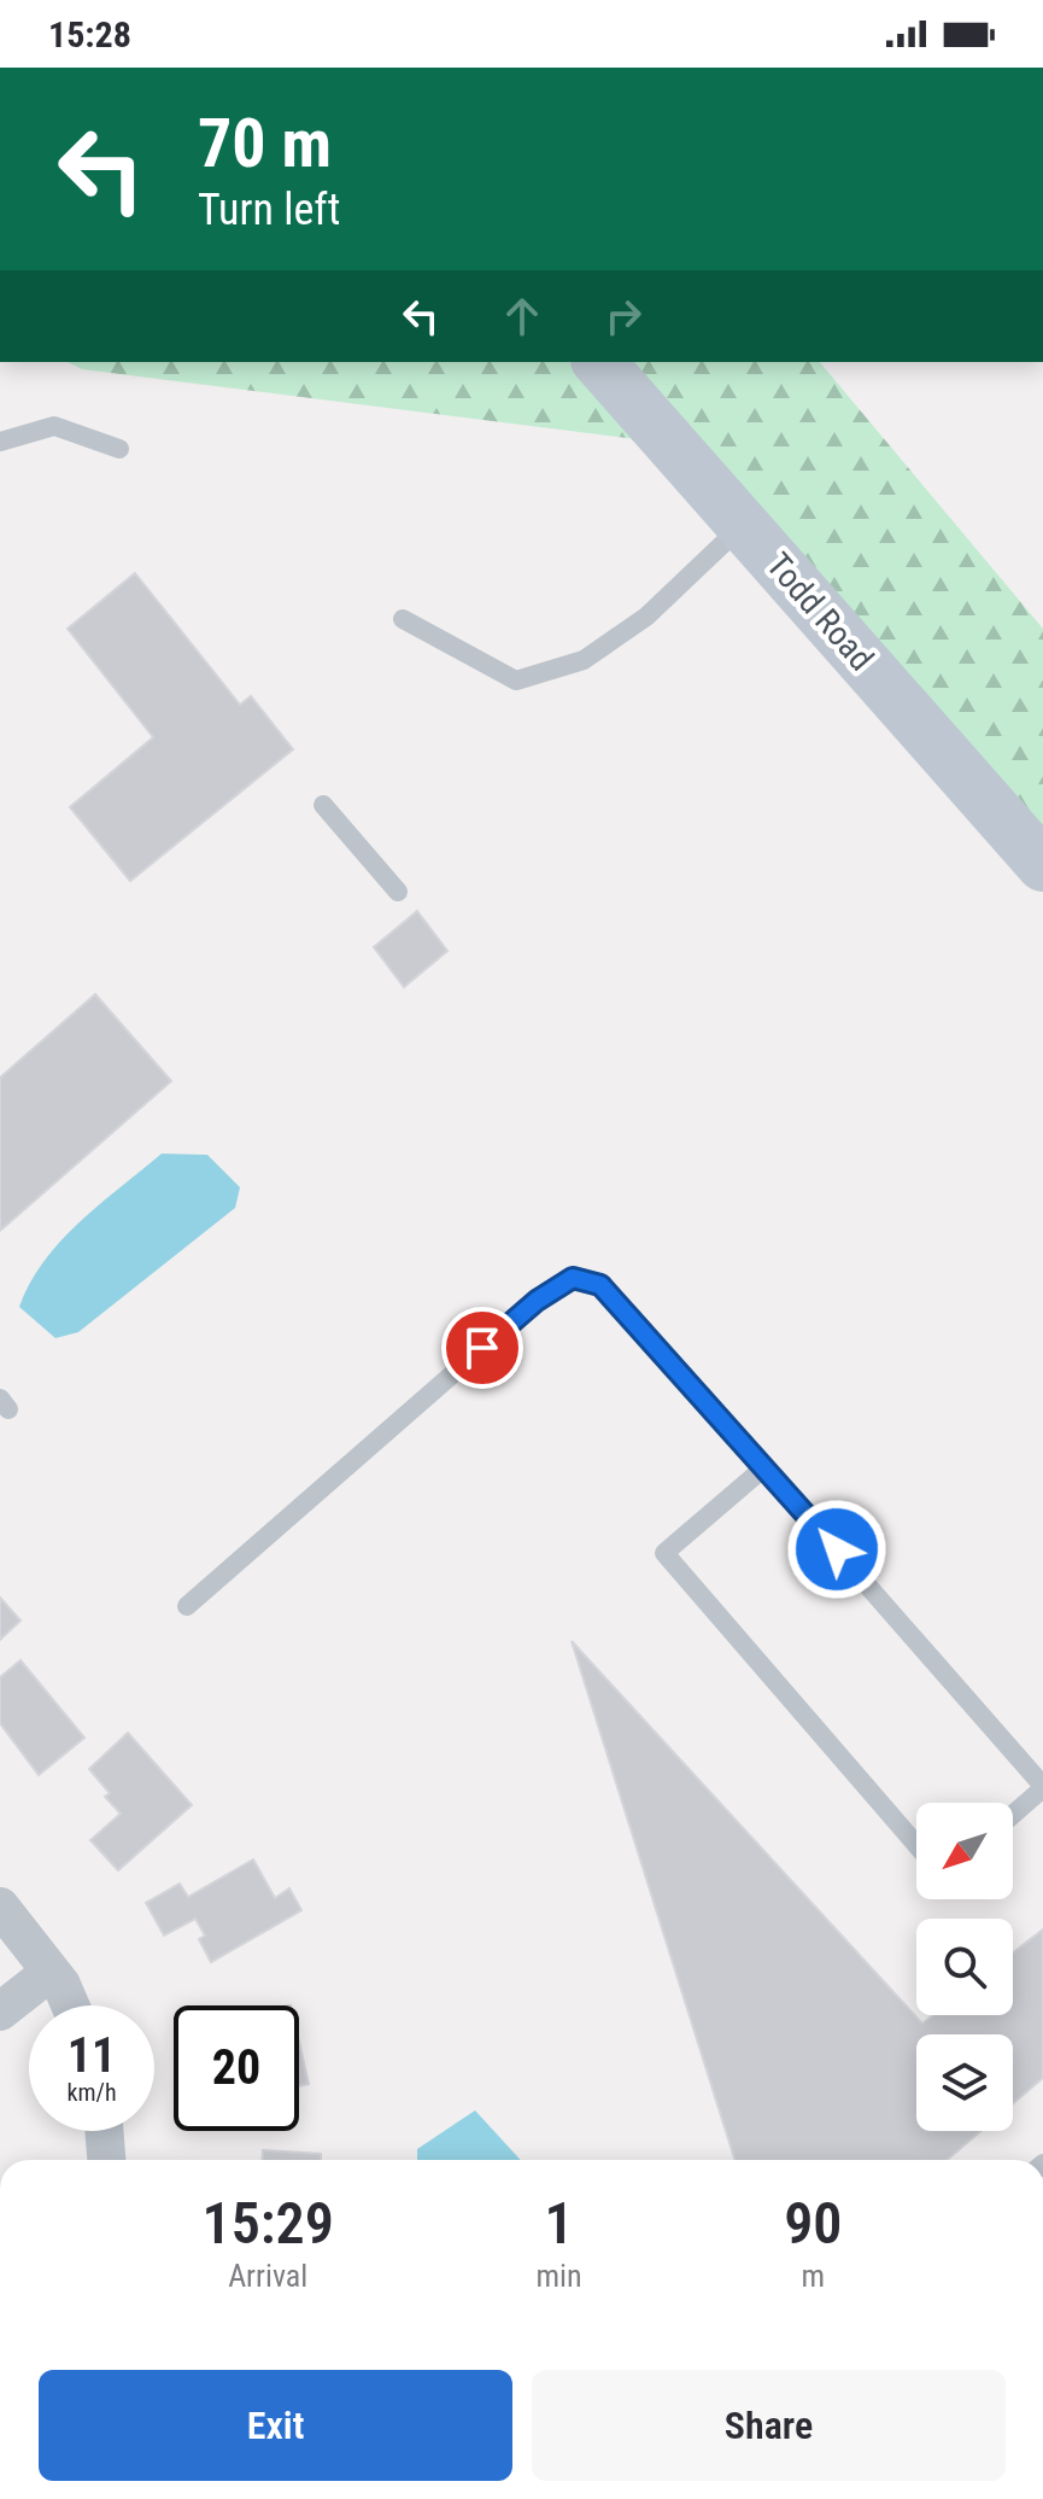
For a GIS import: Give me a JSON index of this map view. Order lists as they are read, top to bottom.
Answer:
{
  "streets": {
    "street": ["Todd Road"]
  },
  "north": "bottom left",
  "page": {
    "status": "15:28",
    "turn": ["70 m", "Turn left"],
    "speed": "11 km/h",
    "limit": "20",
    "eta": [
      "15:29",
      "Arrival",
      "1",
      "min",
      "90",
      "m"
    ],
    "buttons": ["Exit", "Share"]
  }
}
